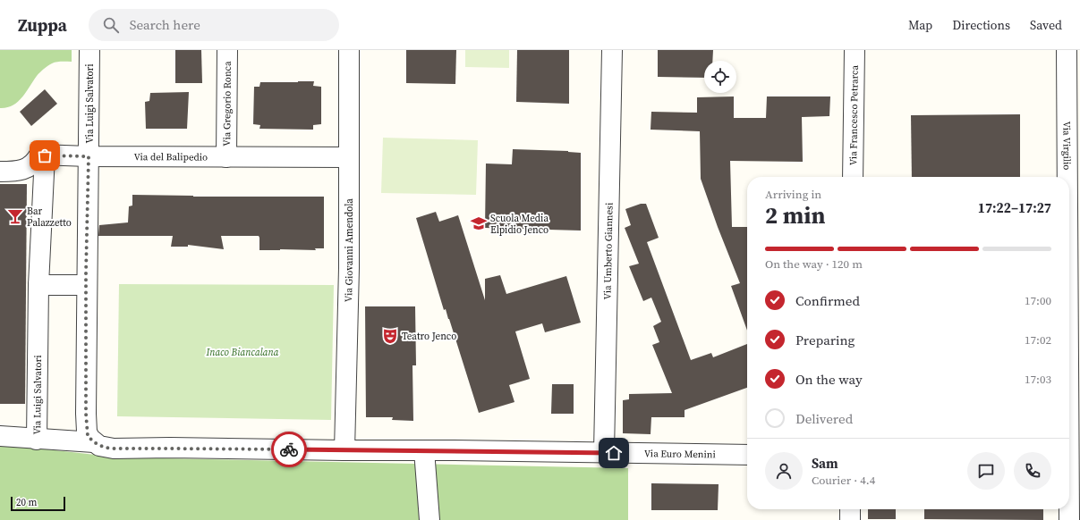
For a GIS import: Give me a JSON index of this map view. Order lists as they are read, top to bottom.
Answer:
{
  "streets": {
    "street": [
      "Via Luigi Salvatori",
      "Via Gregorio Ronca",
      "Via Francesco Petrarca",
      "Via Virgilio",
      "Via del Balipedio",
      "Via Giovanni Amendola",
      "Via Umberto Giannesi",
      "Via Euro Menini"
    ]
  },
  "crossings": [
    ["Via Luigi Salvatori", "Via del Balipedio"],
    ["Via Luigi Salvatori", "Via Euro Menini"],
    ["Via Gregorio Ronca", "Via del Balipedio"],
    ["Via del Balipedio", "Via Giovanni Amendola"],
    ["Via Giovanni Amendola", "Via Euro Menini"],
    ["Via Umberto Giannesi", "Via Euro Menini"]
  ],
  "parks": ["Inaco Biancalana"],
  "places": {
    "bar": ["Bar Palazzetto"],
    "school or university": ["Scuola Media Elpidio Jenco"],
    "theatre": ["Teatro Jenco"]
  },
  "scale_bar": "20 m",
  "page": {
    "header": "Zuppa",
    "search": "Search here",
    "nav": ["Map", "Directions", "Saved"],
    "heading": ["2 min", "Arriving in", "17:22–17:27"],
    "panel": ["Sam", "Courier · 4.4"],
    "bar": "On the way · 120 m",
    "list": [
      ["Confirmed", "17:00"],
      ["Preparing", "17:02"],
      ["On the way", "17:03"],
      "Delivered"
    ],
    "scale": "20 m"
  }
}
